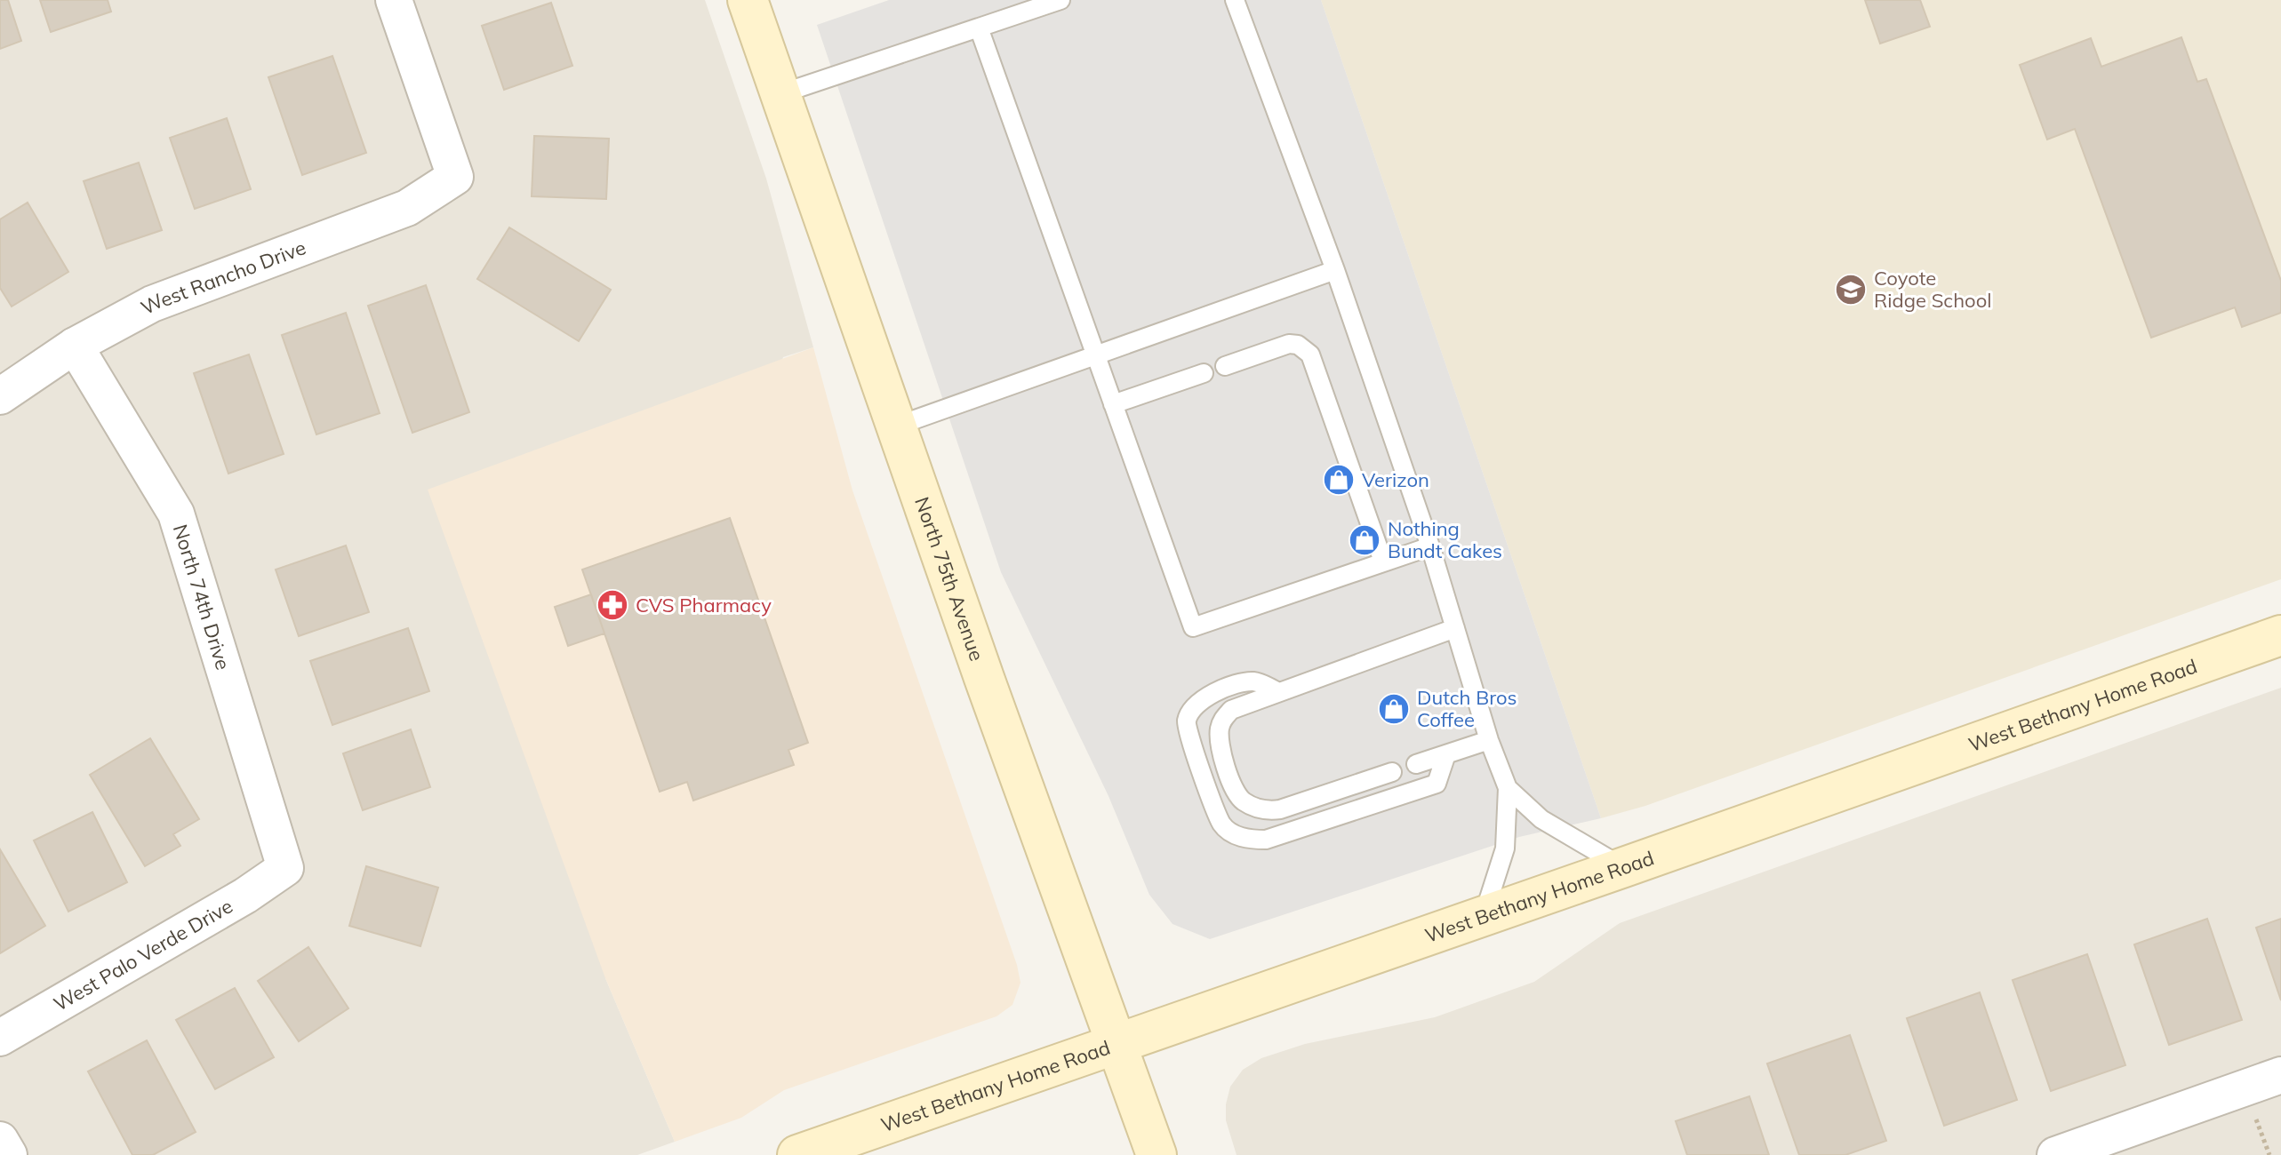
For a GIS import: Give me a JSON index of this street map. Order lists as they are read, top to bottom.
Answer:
{
  "streets": {
    "main road": ["North 75th Avenue", "West Bethany Home Road"],
    "street": ["West Rancho Drive", "North 74th Drive", "West Palo Verde Drive"]
  },
  "crossings": [
    ["West Rancho Drive", "North 74th Drive"],
    ["North 75th Avenue", "West Bethany Home Road"],
    ["North 74th Drive", "West Palo Verde Drive"]
  ],
  "places": {
    "school or university": ["Coyote Ridge School"],
    "shop": ["Verizon", "Nothing Bundt Cakes", "Dutch Bros Coffee"],
    "pharmacy": ["CVS Pharmacy"]
  }
}
